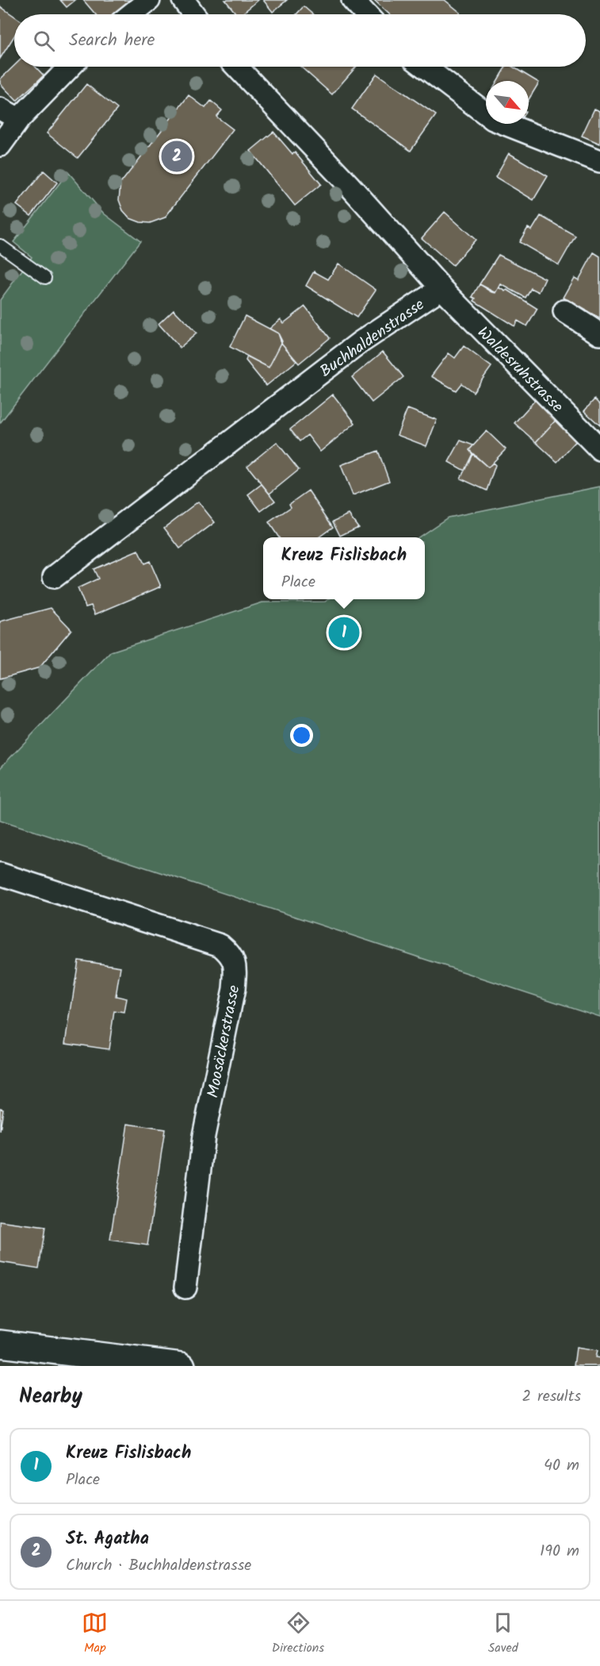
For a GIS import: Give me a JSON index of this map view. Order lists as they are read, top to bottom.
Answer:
{
  "streets": {
    "street": ["Buchhaldenstrasse", "Waldesruhstrasse", "Moosäckerstrasse"]
  },
  "crossings": [
    ["Buchhaldenstrasse", "Waldesruhstrasse"]
  ],
  "north": "bottom right",
  "page": {
    "search": "Search here",
    "pins": ["2", "1"],
    "popup": ["Kreuz Fislisbach", "Place"],
    "heading": ["Nearby", "2 results"],
    "list": [
      {
        "mark": "1",
        "name": "Kreuz Fislisbach",
        "note": "Place",
        "value": "40 m"
      },
      {
        "mark": "2",
        "name": "St. Agatha",
        "note": "Church · Buchhaldenstrasse",
        "value": "190 m"
      }
    ],
    "nav": ["Map", "Directions", "Saved"]
  }
}
